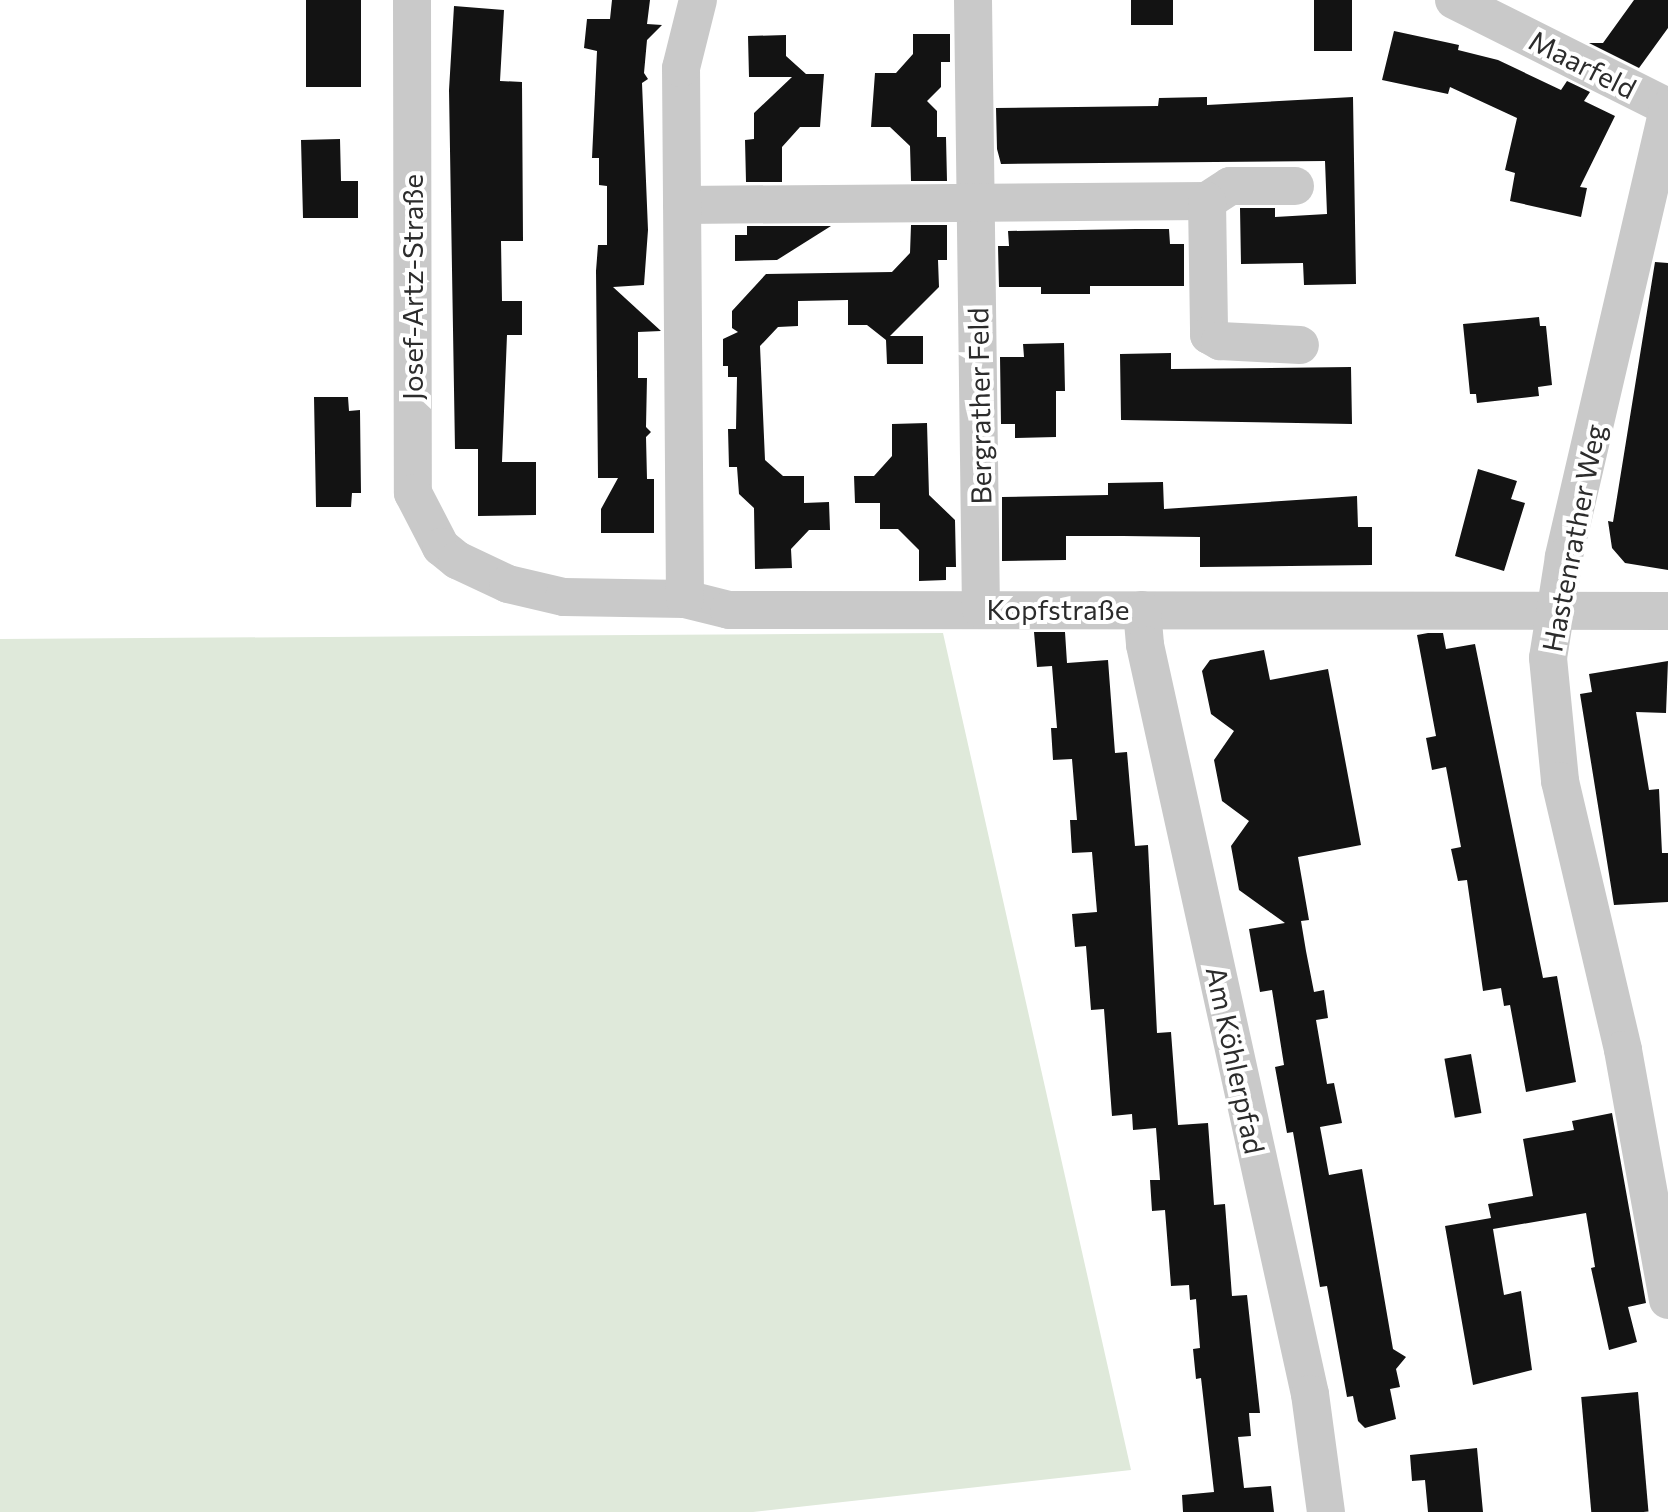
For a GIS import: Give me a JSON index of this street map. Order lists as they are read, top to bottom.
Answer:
{
  "streets": {
    "street": [
      "Maarfeld",
      "Josef-Artz-Straße",
      "Bergrather Feld",
      "Hastenrather Weg",
      "Kopfstraße",
      "Am Köhlerpfad"
    ]
  },
  "crossings": [
    ["Maarfeld", "Hastenrather Weg"],
    ["Josef-Artz-Straße", "Kopfstraße"],
    ["Bergrather Feld", "Kopfstraße"],
    ["Hastenrather Weg", "Kopfstraße"],
    ["Kopfstraße", "Am Köhlerpfad"]
  ]
}
